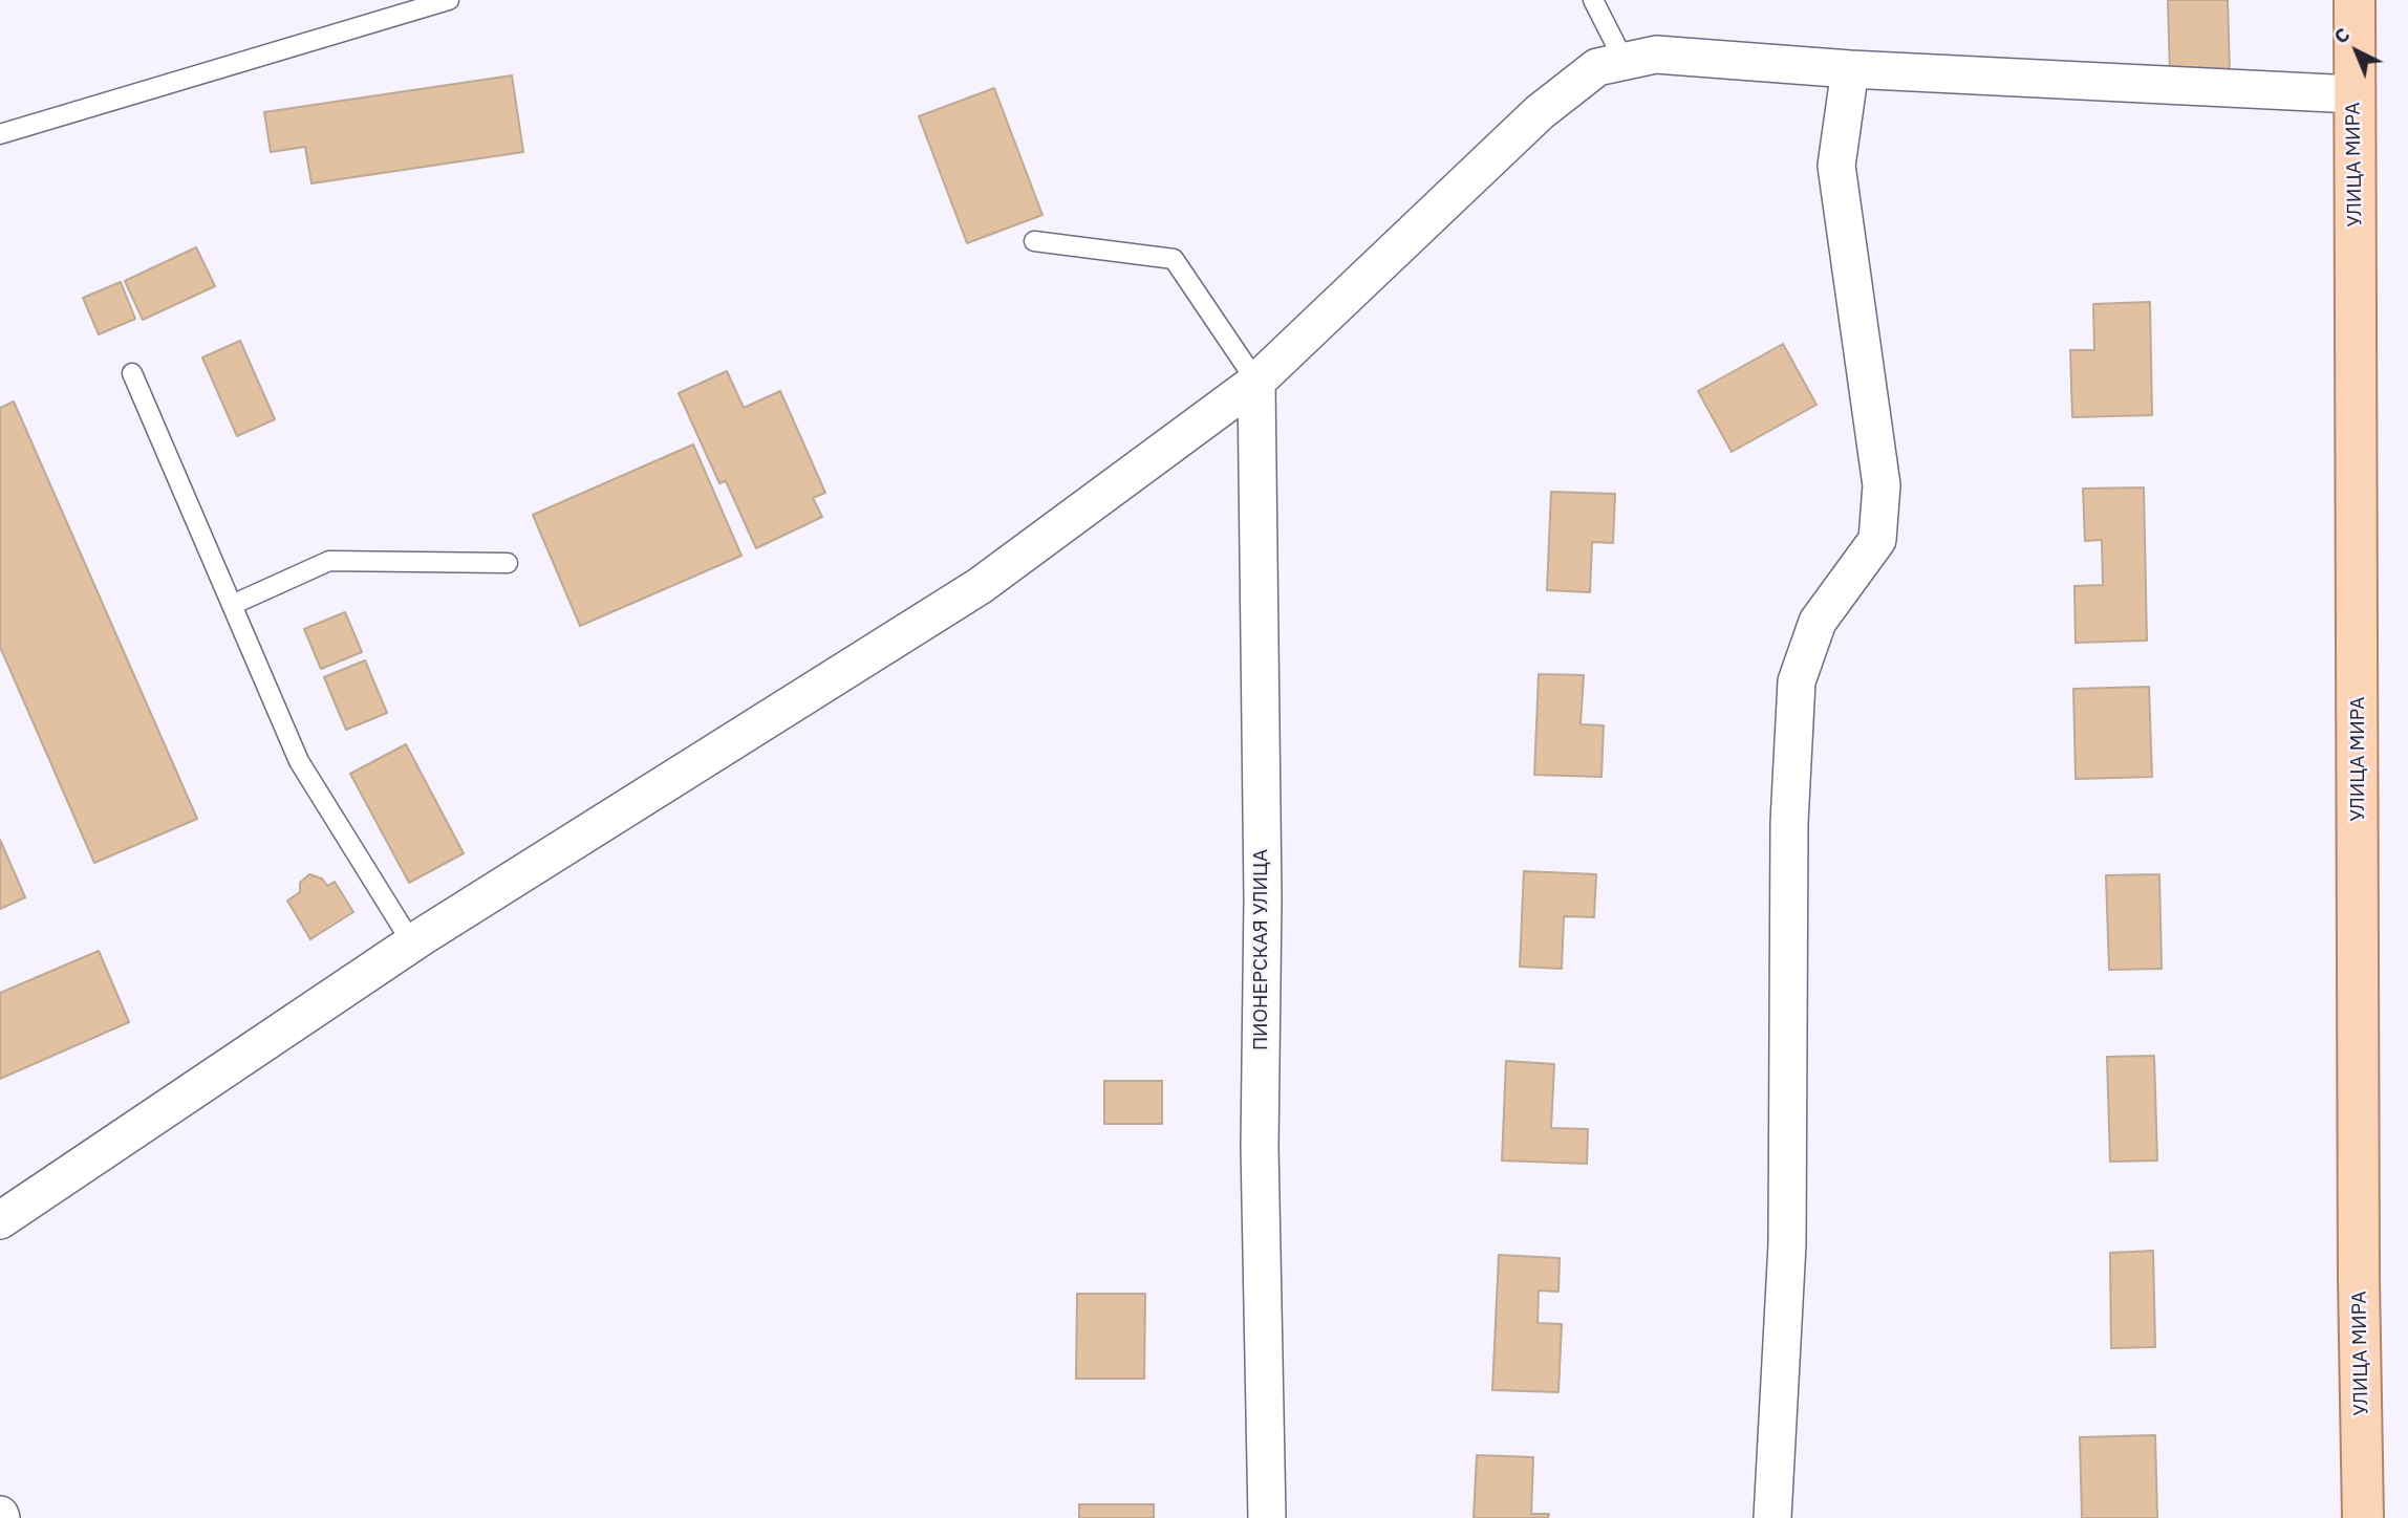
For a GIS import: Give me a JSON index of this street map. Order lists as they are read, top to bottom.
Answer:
{
  "streets": {
    "main road": ["УЛИЦА МИРА"],
    "street": ["ПИОНЕРСКАЯ УЛИЦА"]
  },
  "north": "top left"
}
